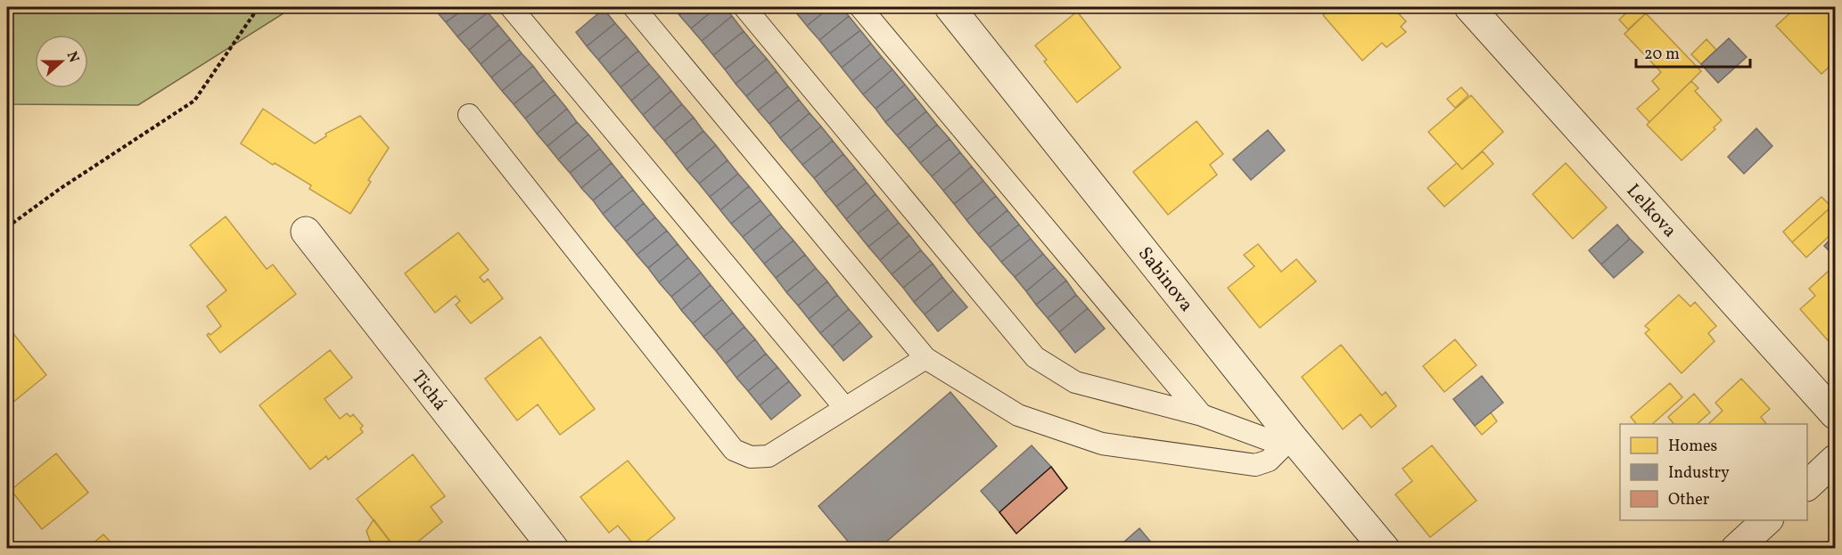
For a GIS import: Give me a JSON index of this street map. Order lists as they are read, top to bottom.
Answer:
{
  "streets": {
    "street": ["Lelkova", "Sabinova", "Tichá"]
  },
  "legend": ["Homes", "Industry", "Other"],
  "scale_bar": "20 m",
  "north": "right"
}
